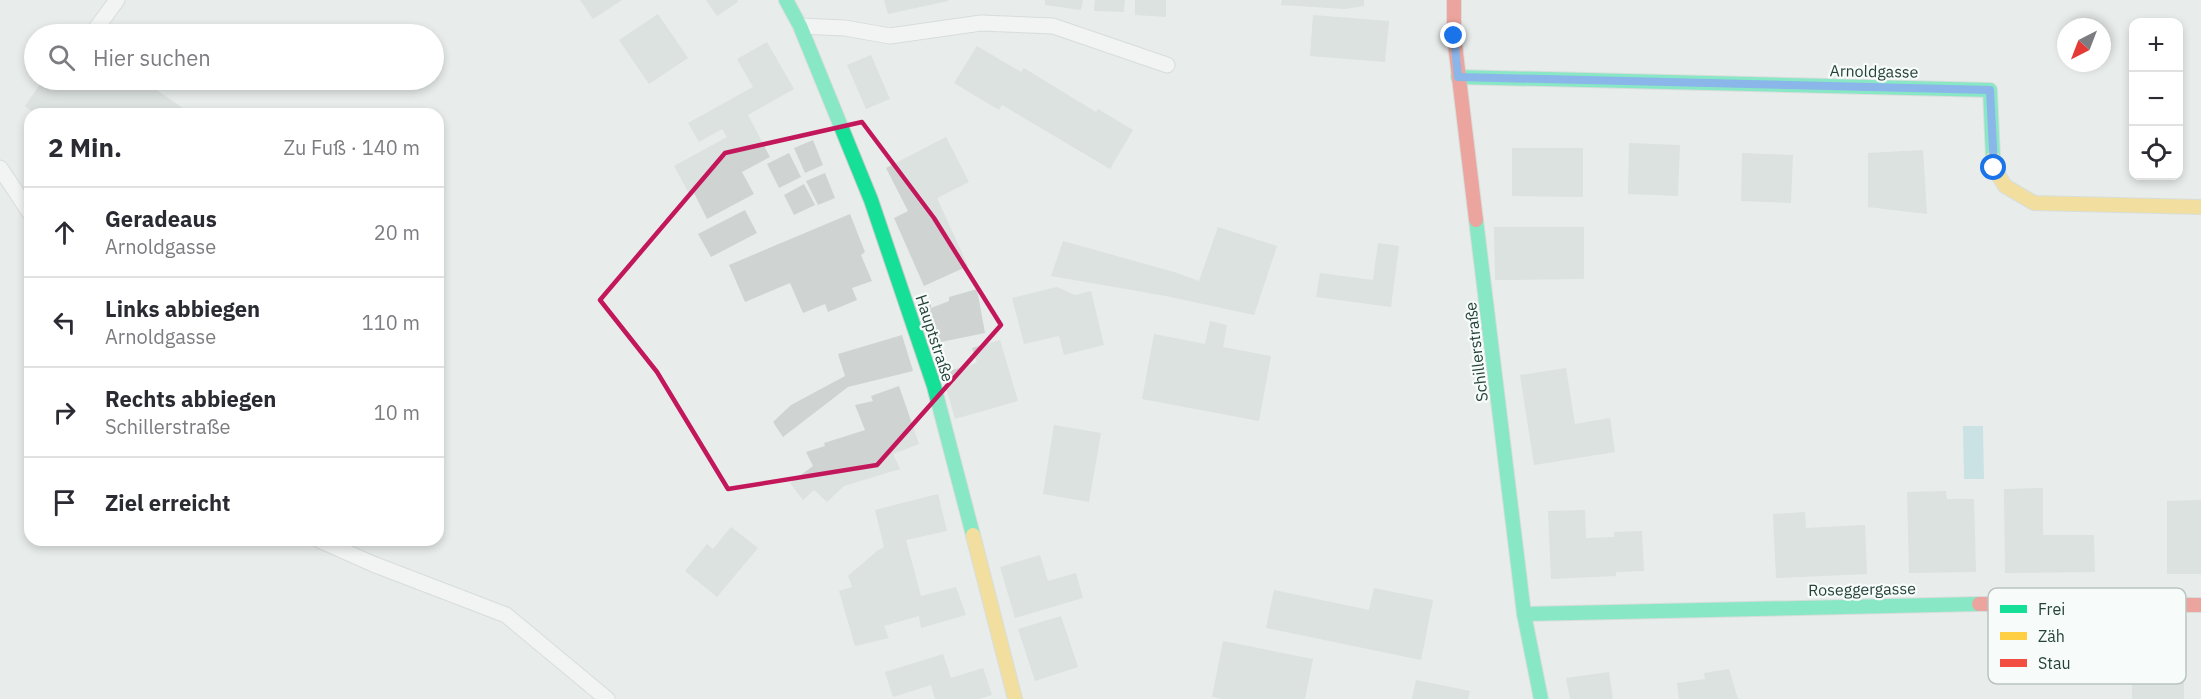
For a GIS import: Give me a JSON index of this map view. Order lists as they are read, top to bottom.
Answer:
{
  "streets": {
    "street": [
      "Arnoldgasse",
      "Hauptstraße",
      "Schillerstraße",
      "Roseggergasse"
    ]
  },
  "crossings": [
    ["Arnoldgasse", "Schillerstraße"],
    ["Schillerstraße", "Roseggergasse"]
  ],
  "legend": ["Frei", "Zäh", "Stau"],
  "north": "bottom left",
  "page": {
    "map_buttons": ["+", "−"],
    "search": "Hier suchen",
    "heading": ["2 Min.", "Zu Fuß · 140 m"],
    "list": [
      ["Geradeaus", "Arnoldgasse", "20 m"],
      ["Links abbiegen", "Arnoldgasse", "110 m"],
      ["Rechts abbiegen", "Schillerstraße", "10 m"],
      "Ziel erreicht"
    ]
  }
}
